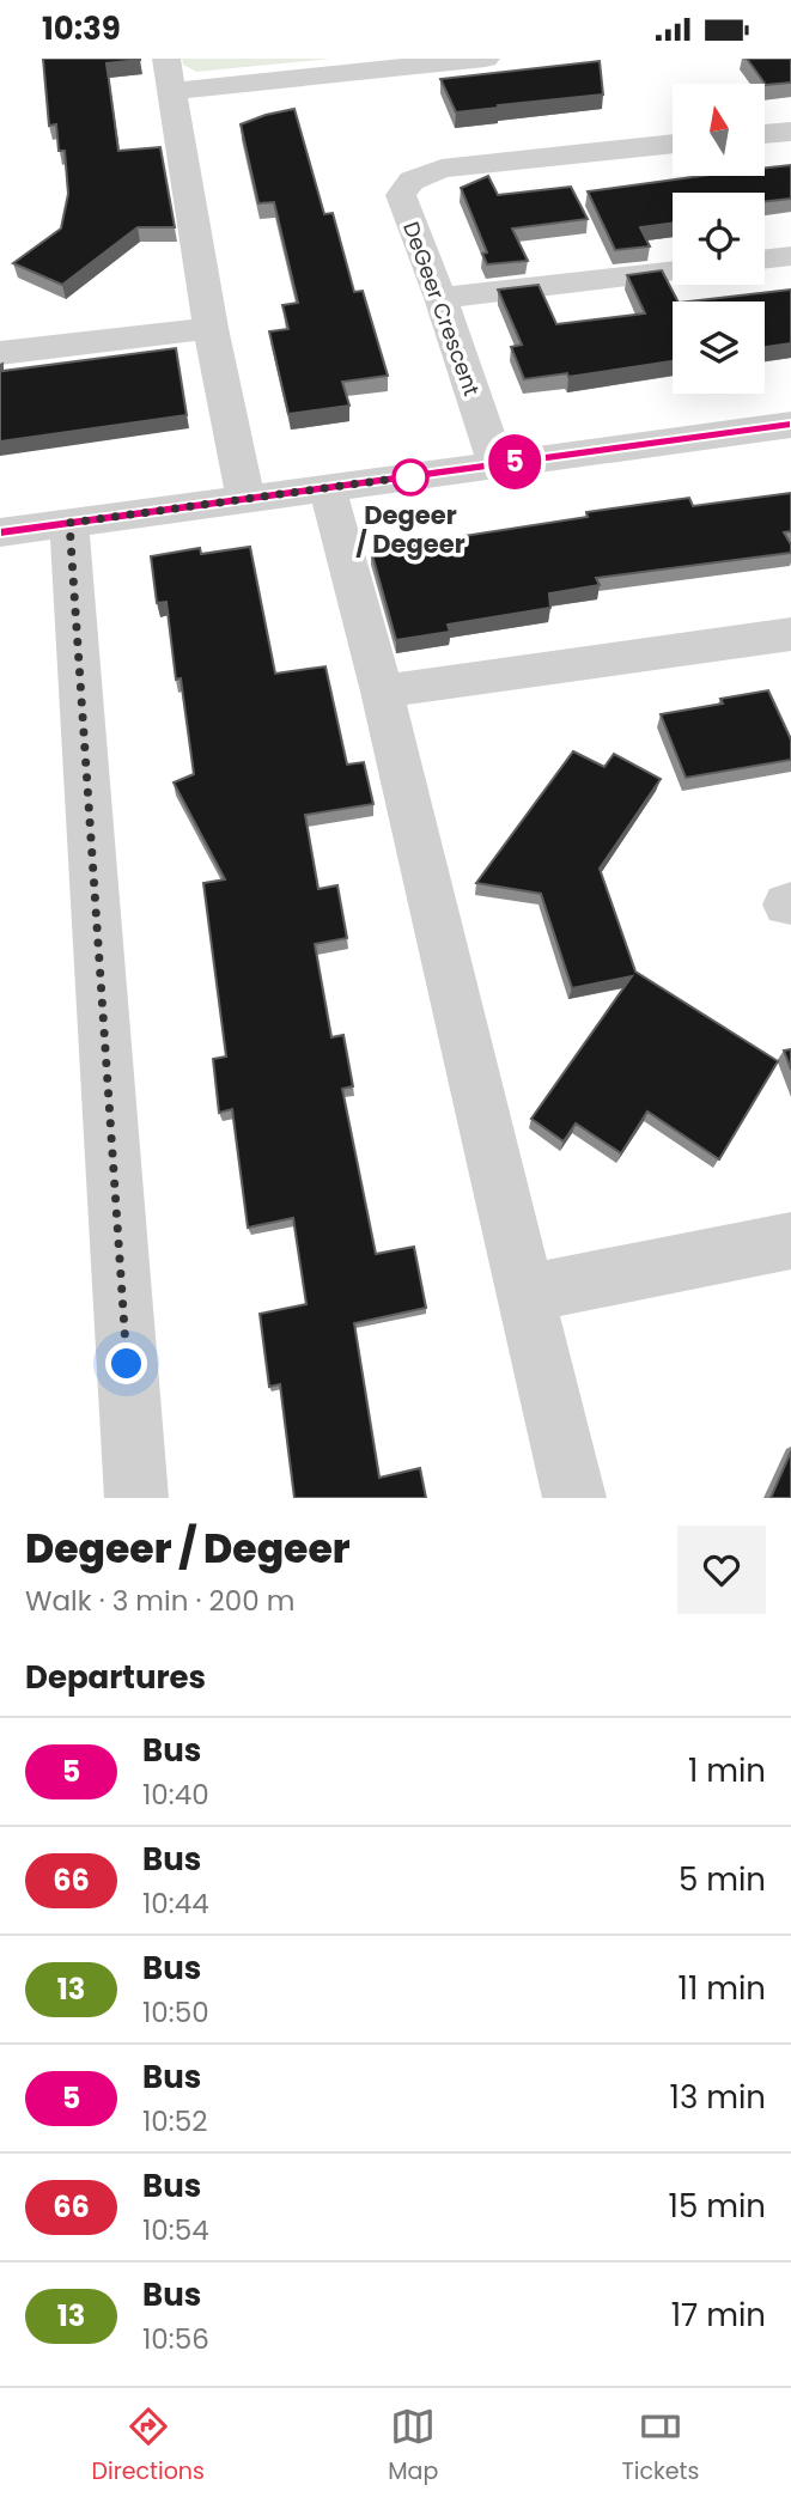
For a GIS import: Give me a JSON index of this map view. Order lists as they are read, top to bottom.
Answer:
{
  "streets": {
    "street": ["DeGeer Crescent"]
  },
  "places": ["Degeer / Degeer"],
  "lines": ["bus line 5"],
  "north": "top",
  "page": {
    "status": "10:39",
    "on_map": "5",
    "heading": [
      ["Degeer / Degeer", "Walk · 3 min · 200 m"],
      "Departures"
    ],
    "list": [
      {
        "mark": "5",
        "name": "Bus",
        "note": "10:40",
        "value": "1 min"
      },
      {
        "mark": "66",
        "name": "Bus",
        "note": "10:44",
        "value": "5 min"
      },
      {
        "mark": "13",
        "name": "Bus",
        "note": "10:50",
        "value": "11 min"
      },
      {
        "mark": "5",
        "name": "Bus",
        "note": "10:52",
        "value": "13 min"
      },
      {
        "mark": "66",
        "name": "Bus",
        "note": "10:54",
        "value": "15 min"
      },
      {
        "mark": "13",
        "name": "Bus",
        "note": "10:56",
        "value": "17 min"
      }
    ],
    "tabs": ["Directions", "Map", "Tickets"]
  }
}
